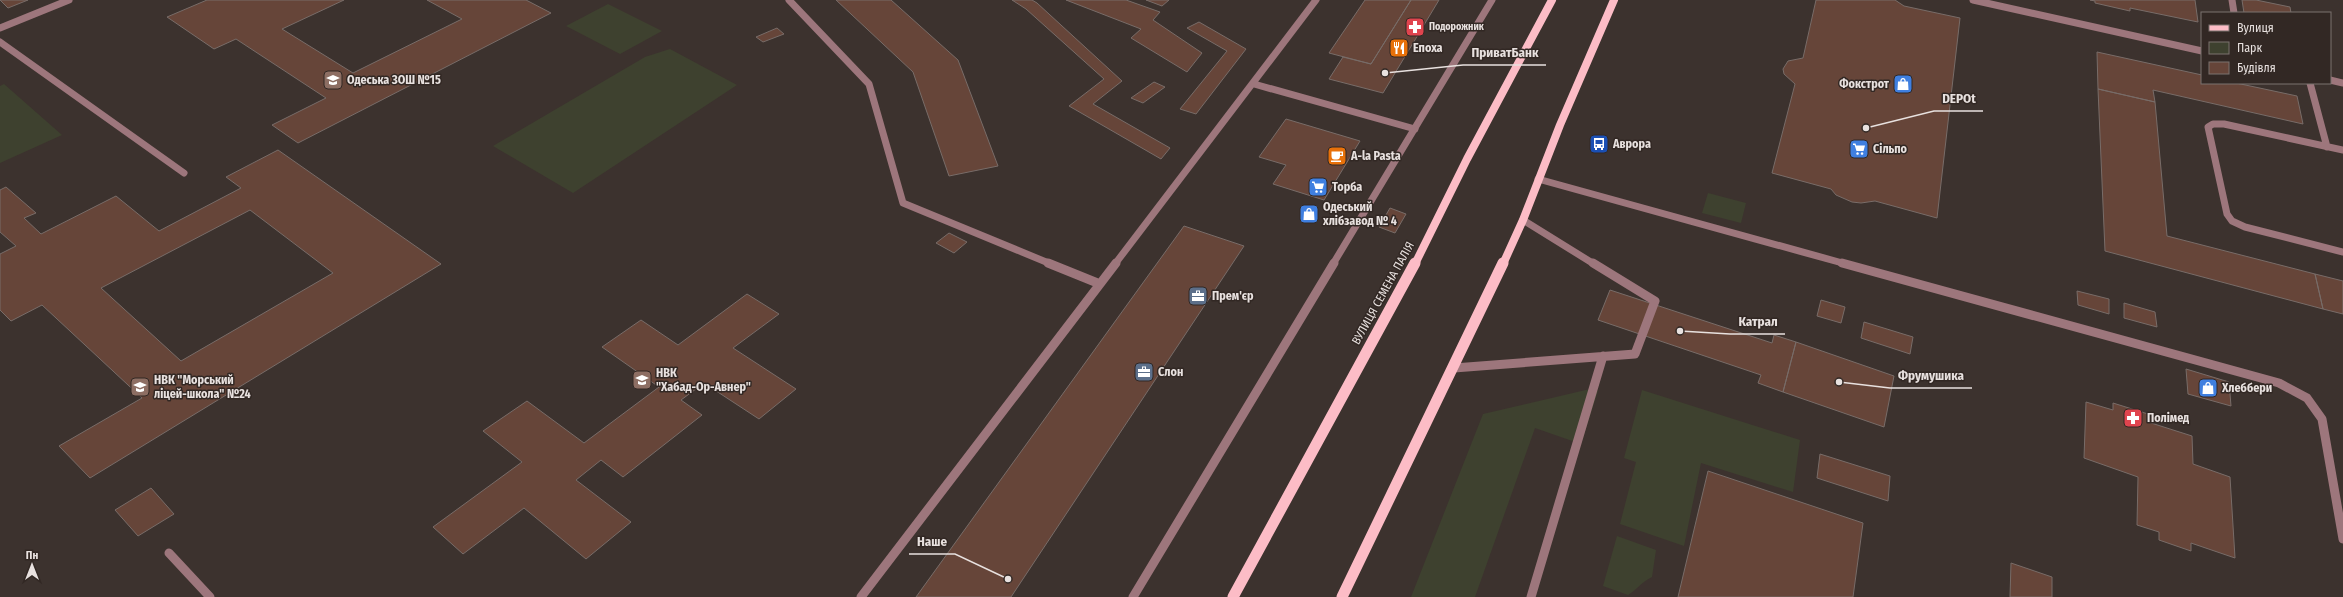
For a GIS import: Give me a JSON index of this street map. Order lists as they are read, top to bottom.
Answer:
{
  "streets": {
    "main road": ["ВУЛИЦЯ СЕМЕНА ПАЛІЯ"]
  },
  "places": {
    "pharmacy": ["Подорожник", "Полімед"],
    "restaurant": ["Епоха"],
    "other": [
      "ПриватБанк",
      "DEPOt",
      "Катрал",
      "Фрумушика",
      "Наше"
    ],
    "school or university": ["Одеська ЗОШ №15", "НВК \"Хабад-Ор-Авнер\"", "НВК \"Морський ліцей-школа\" №24"],
    "shop": ["Фокстрот", "Одеський хлібзавод № 4", "Хлеббери"],
    "bus stop": ["Аврора"],
    "supermarket": ["Сільпо", "Торба"],
    "cafe": ["A-la Pasta"],
    "office": ["Прем'єр", "Слон"]
  },
  "legend": ["Вулиця", "Парк", "Будівля"],
  "north": "top"
}
